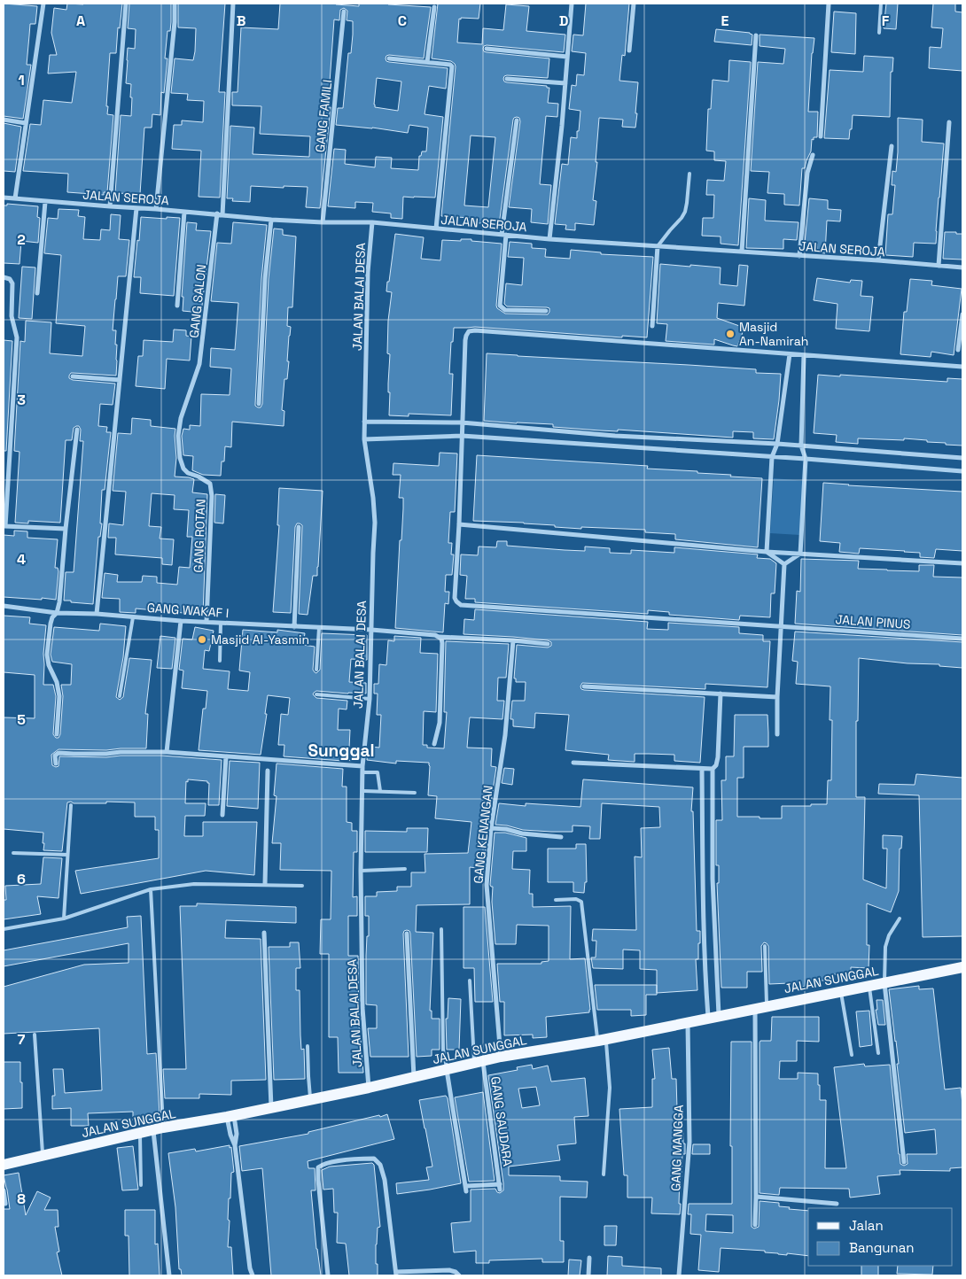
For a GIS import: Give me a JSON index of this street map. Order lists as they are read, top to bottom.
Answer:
{
  "streets": {
    "main road": ["JALAN SUNGGAL"],
    "street": [
      "GANG FAMILI",
      "JALAN SEROJA",
      "JALAN BALAI DESA",
      "GANG SALON",
      "GANG ROTAN",
      "GANG WAKAF I",
      "JALAN PINUS",
      "GANG KENANGAN",
      "GANG SAUDARA",
      "GANG MANGGA"
    ]
  },
  "crossings": [
    ["GANG FAMILI", "JALAN SEROJA"],
    ["JALAN SEROJA", "JALAN BALAI DESA"],
    ["JALAN SEROJA", "GANG SALON"],
    ["JALAN BALAI DESA", "GANG WAKAF I"],
    ["JALAN BALAI DESA", "JALAN SUNGGAL"],
    ["GANG SALON", "GANG ROTAN"],
    ["GANG ROTAN", "GANG WAKAF I"],
    ["GANG WAKAF I", "GANG KENANGAN"],
    ["GANG KENANGAN", "JALAN SUNGGAL"],
    ["JALAN SUNGGAL", "GANG SAUDARA"],
    ["JALAN SUNGGAL", "GANG MANGGA"]
  ],
  "districts": ["Sunggal"],
  "places": ["Masjid An-Namirah", "Masjid Al-Yasmin"],
  "legend": ["Jalan", "Bangunan"],
  "grid": {
    "columns": [
      "A",
      "B",
      "C",
      "D",
      "E",
      "F"
    ],
    "rows": [
      "1",
      "2",
      "3",
      "4",
      "5",
      "6",
      "7",
      "8"
    ]
  }
}
